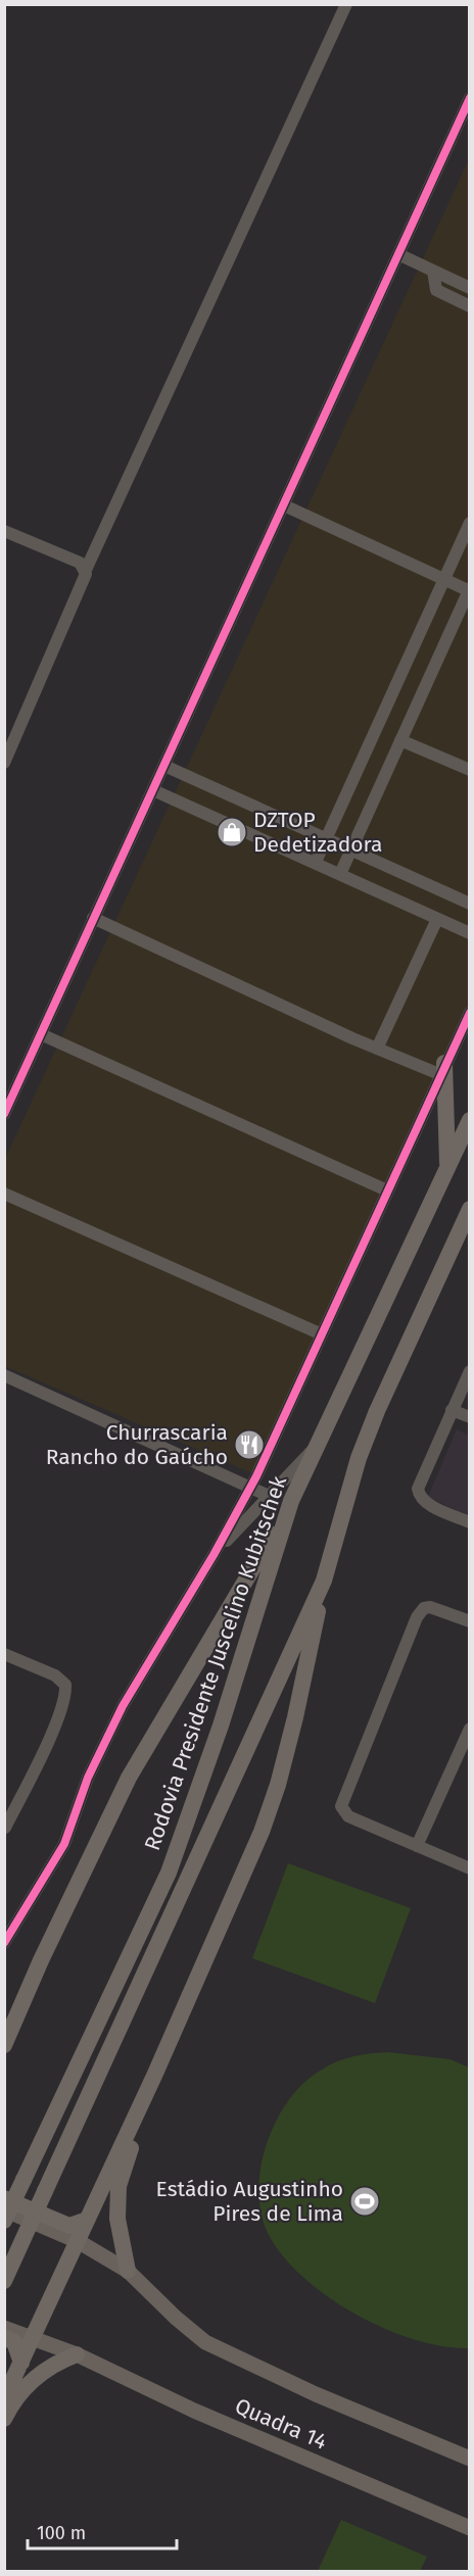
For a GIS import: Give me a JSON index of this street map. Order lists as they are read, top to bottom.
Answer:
{
  "streets": {
    "highway": ["Rodovia Presidente Juscelino Kubitschek"],
    "main road": ["Quadra 14"]
  },
  "places": {
    "shop": ["DZTOP Dedetizadora"],
    "restaurant": ["Churrascaria Rancho do Gaúcho"],
    "sports": ["Estádio Augustinho Pires de Lima"]
  },
  "scale_bar": "100 m"
}
